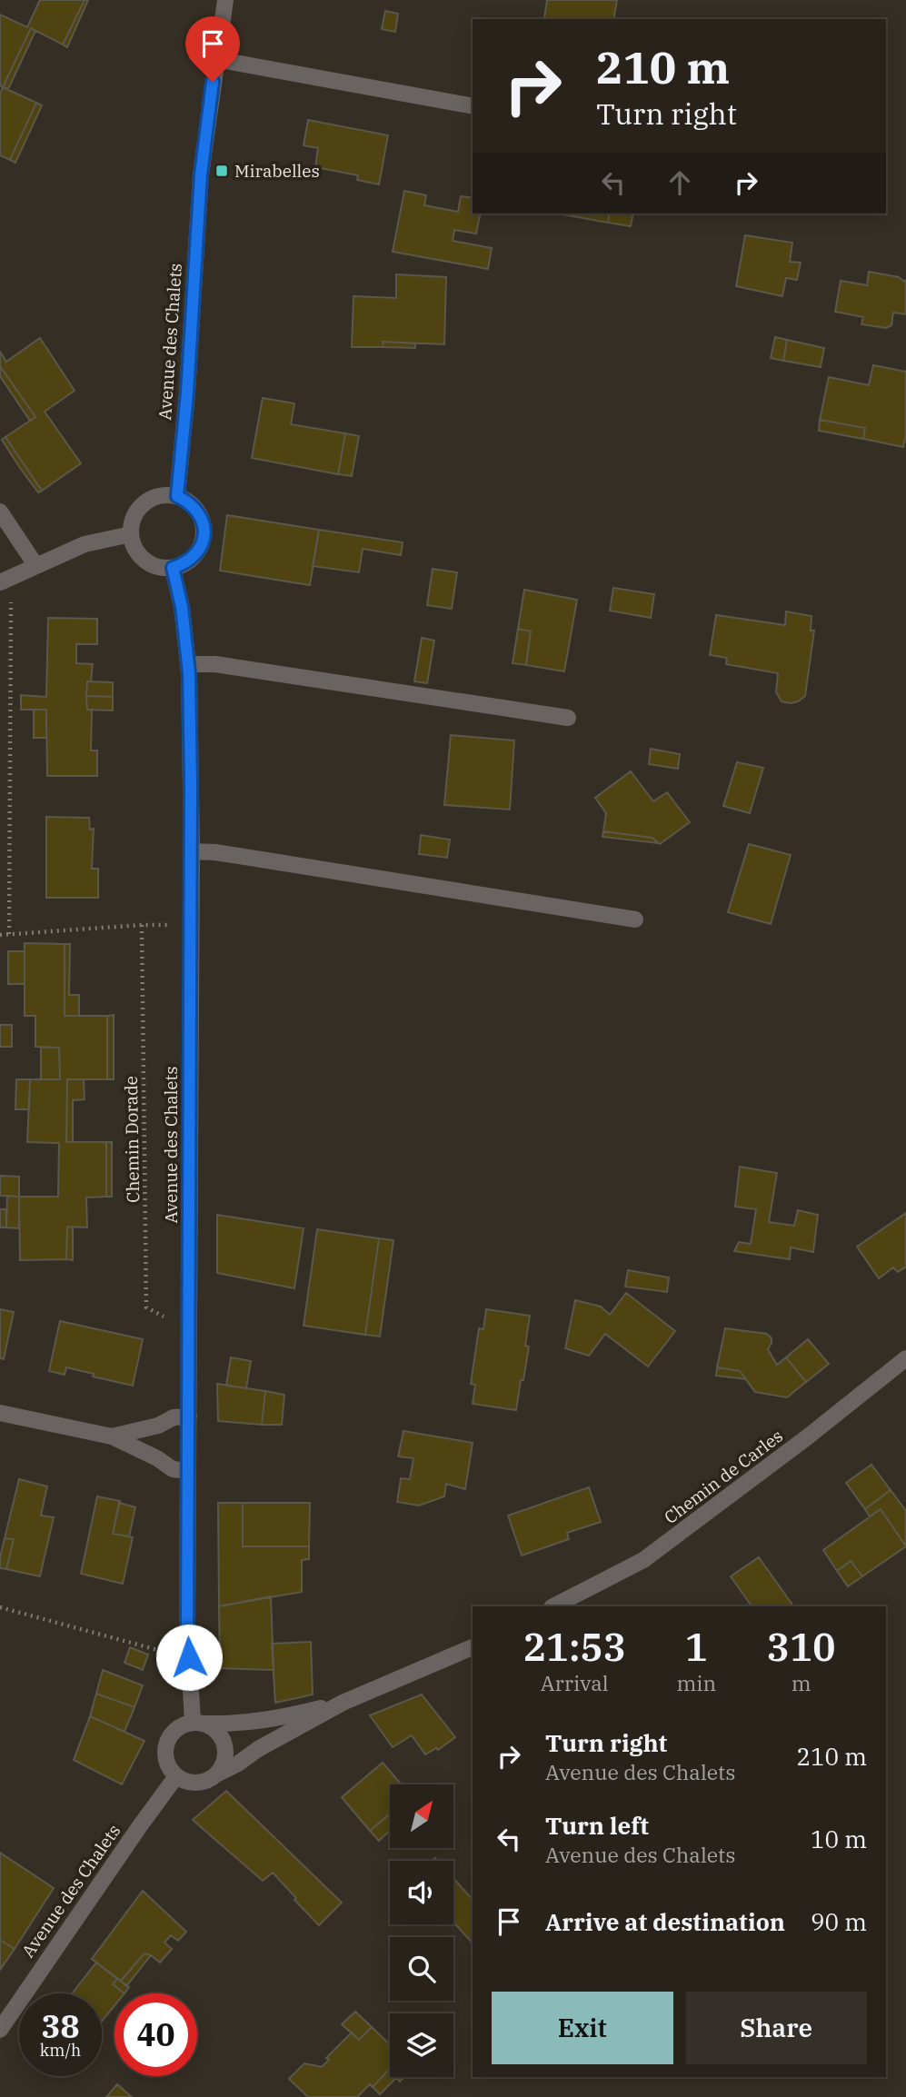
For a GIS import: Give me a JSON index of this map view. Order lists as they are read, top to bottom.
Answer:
{
  "streets": {
    "street": ["Avenue des Chalets", "Chemin de Carles"],
    "path": ["Chemin Dorade"]
  },
  "crossings": [
    ["Avenue des Chalets", "Chemin Dorade"]
  ],
  "places": {
    "transit": ["Mirabelles"]
  },
  "north": "top right",
  "page": {
    "turn": ["210 m", "Turn right"],
    "eta": [
      "21:53",
      "Arrival",
      "1",
      "min",
      "310",
      "m"
    ],
    "list": [
      {
        "name": "Turn right",
        "note": "Avenue des Chalets",
        "value": "210 m"
      },
      {
        "name": "Turn left",
        "note": "Avenue des Chalets",
        "value": "10 m"
      },
      {
        "name": "Arrive at destination",
        "value": "90 m"
      }
    ],
    "buttons": ["Exit", "Share"],
    "speed": "38 km/h",
    "limit": "40"
  }
}
